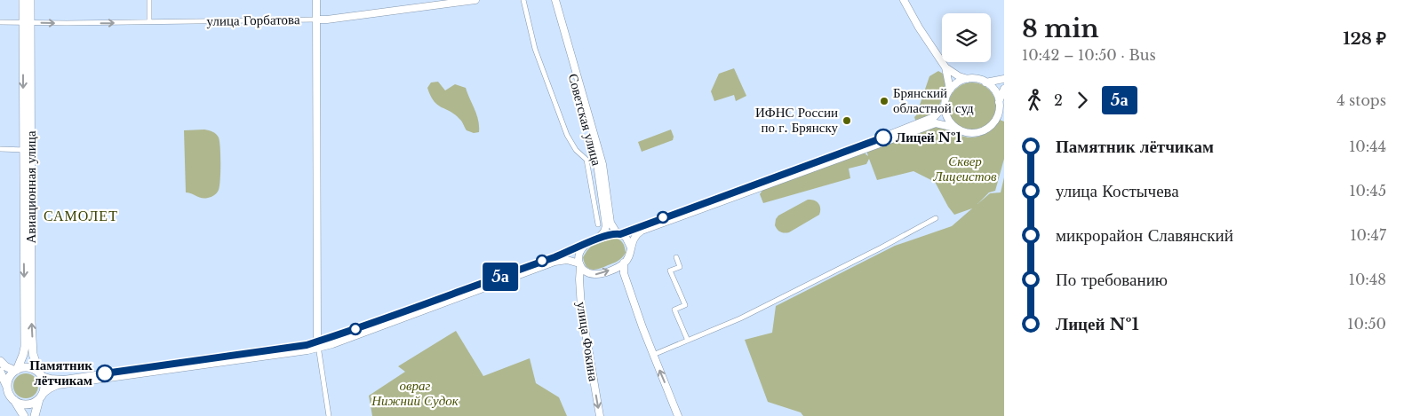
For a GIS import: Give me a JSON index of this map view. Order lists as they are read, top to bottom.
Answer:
{
  "streets": {
    "main road": [
      "улица Горбатова",
      "Советская улица",
      "Авиационная улица",
      "улица Фокина"
    ]
  },
  "crossings": [
    ["улица Горбатова", "Авиационная улица"],
    ["Советская улица", "улица Фокина"]
  ],
  "districts": ["САМОЛЕТ"],
  "parks": ["Сквер Лицеистов", "овраг Нижний Судок"],
  "places": [
    "Брянский областной суд",
    "ИФНС России по г. Брянску",
    "Лицей №1",
    "Памятник лётчикам"
  ],
  "lines": ["bus line 5а"],
  "page": {
    "on_map": "5а",
    "heading": ["8 min", "10:42 – 10:50 · Bus", "128 ₽"],
    "legs": ["2", "5а", "4 stops"],
    "list": [
      {
        "name": "Памятник лётчикам",
        "value": "10:44"
      },
      {
        "name": "улица Костычева",
        "value": "10:45"
      },
      {
        "name": "микрорайон Славянский",
        "value": "10:47"
      },
      {
        "name": "По требованию",
        "value": "10:48"
      },
      {
        "name": "Лицей №1",
        "value": "10:50"
      }
    ]
  }
}
